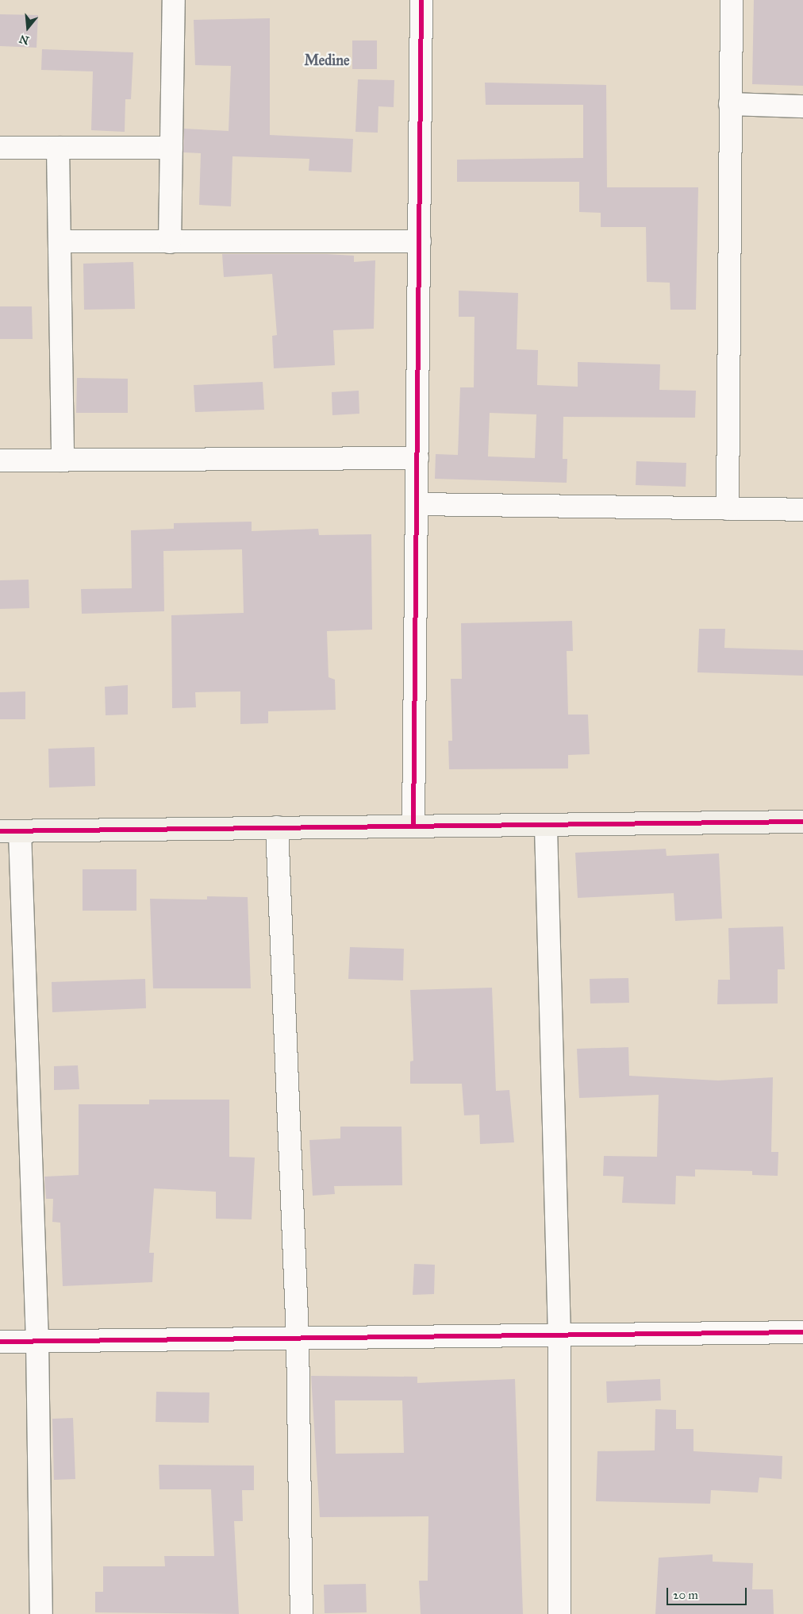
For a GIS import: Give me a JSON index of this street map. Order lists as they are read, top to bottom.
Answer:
{
  "districts": ["Medine"],
  "scale_bar": "20 m",
  "north": "bottom"
}
